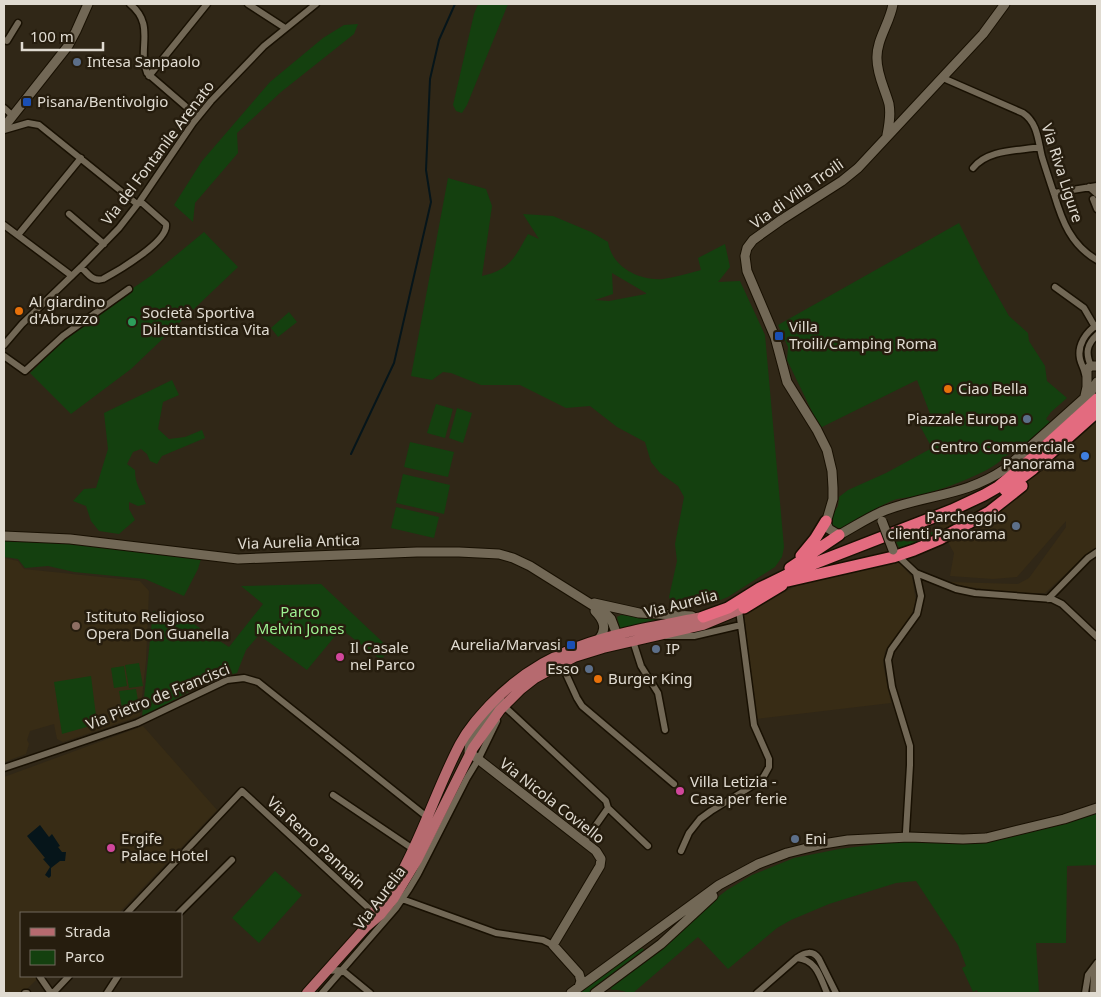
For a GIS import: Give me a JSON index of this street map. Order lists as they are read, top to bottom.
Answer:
{
  "streets": {
    "highway": ["Via Aurelia"],
    "street": [
      "Via del Fontanile Arenato",
      "Via Riva Ligure",
      "Via di Villa Troili",
      "Via Aurelia Antica",
      "Via Pietro de Francisci",
      "Via Nicola Coviello",
      "Via Remo Pannain"
    ]
  },
  "crossings": [
    ["Via Riva Ligure", "Via di Villa Troili"],
    ["Via Aurelia", "Via Pietro de Francisci"],
    ["Via Aurelia", "Via Nicola Coviello"],
    ["Via Aurelia", "Via Remo Pannain"]
  ],
  "parks": ["Parco Melvin Jones"],
  "places": {
    "other": [
      "Intesa Sanpaolo",
      "Al giardino d'Abruzzo",
      "Società Sportiva Dilettantistica Vita",
      "Ciao Bella",
      "Piazzale Europa",
      "Centro Commerciale Panorama",
      "Parcheggio clienti Panorama",
      "Istituto Religioso Opera Don Guanella",
      "IP",
      "Il Casale nel Parco",
      "Esso",
      "Burger King",
      "Villa Letizia - Casa per ferie",
      "Eni",
      "Ergife Palace Hotel"
    ],
    "transit": ["Pisana/Bentivolgio", "Villa Troili/Camping Roma", "Aurelia/Marvasi"]
  },
  "legend": ["Strada", "Parco"],
  "scale_bar": "100 m"
}
